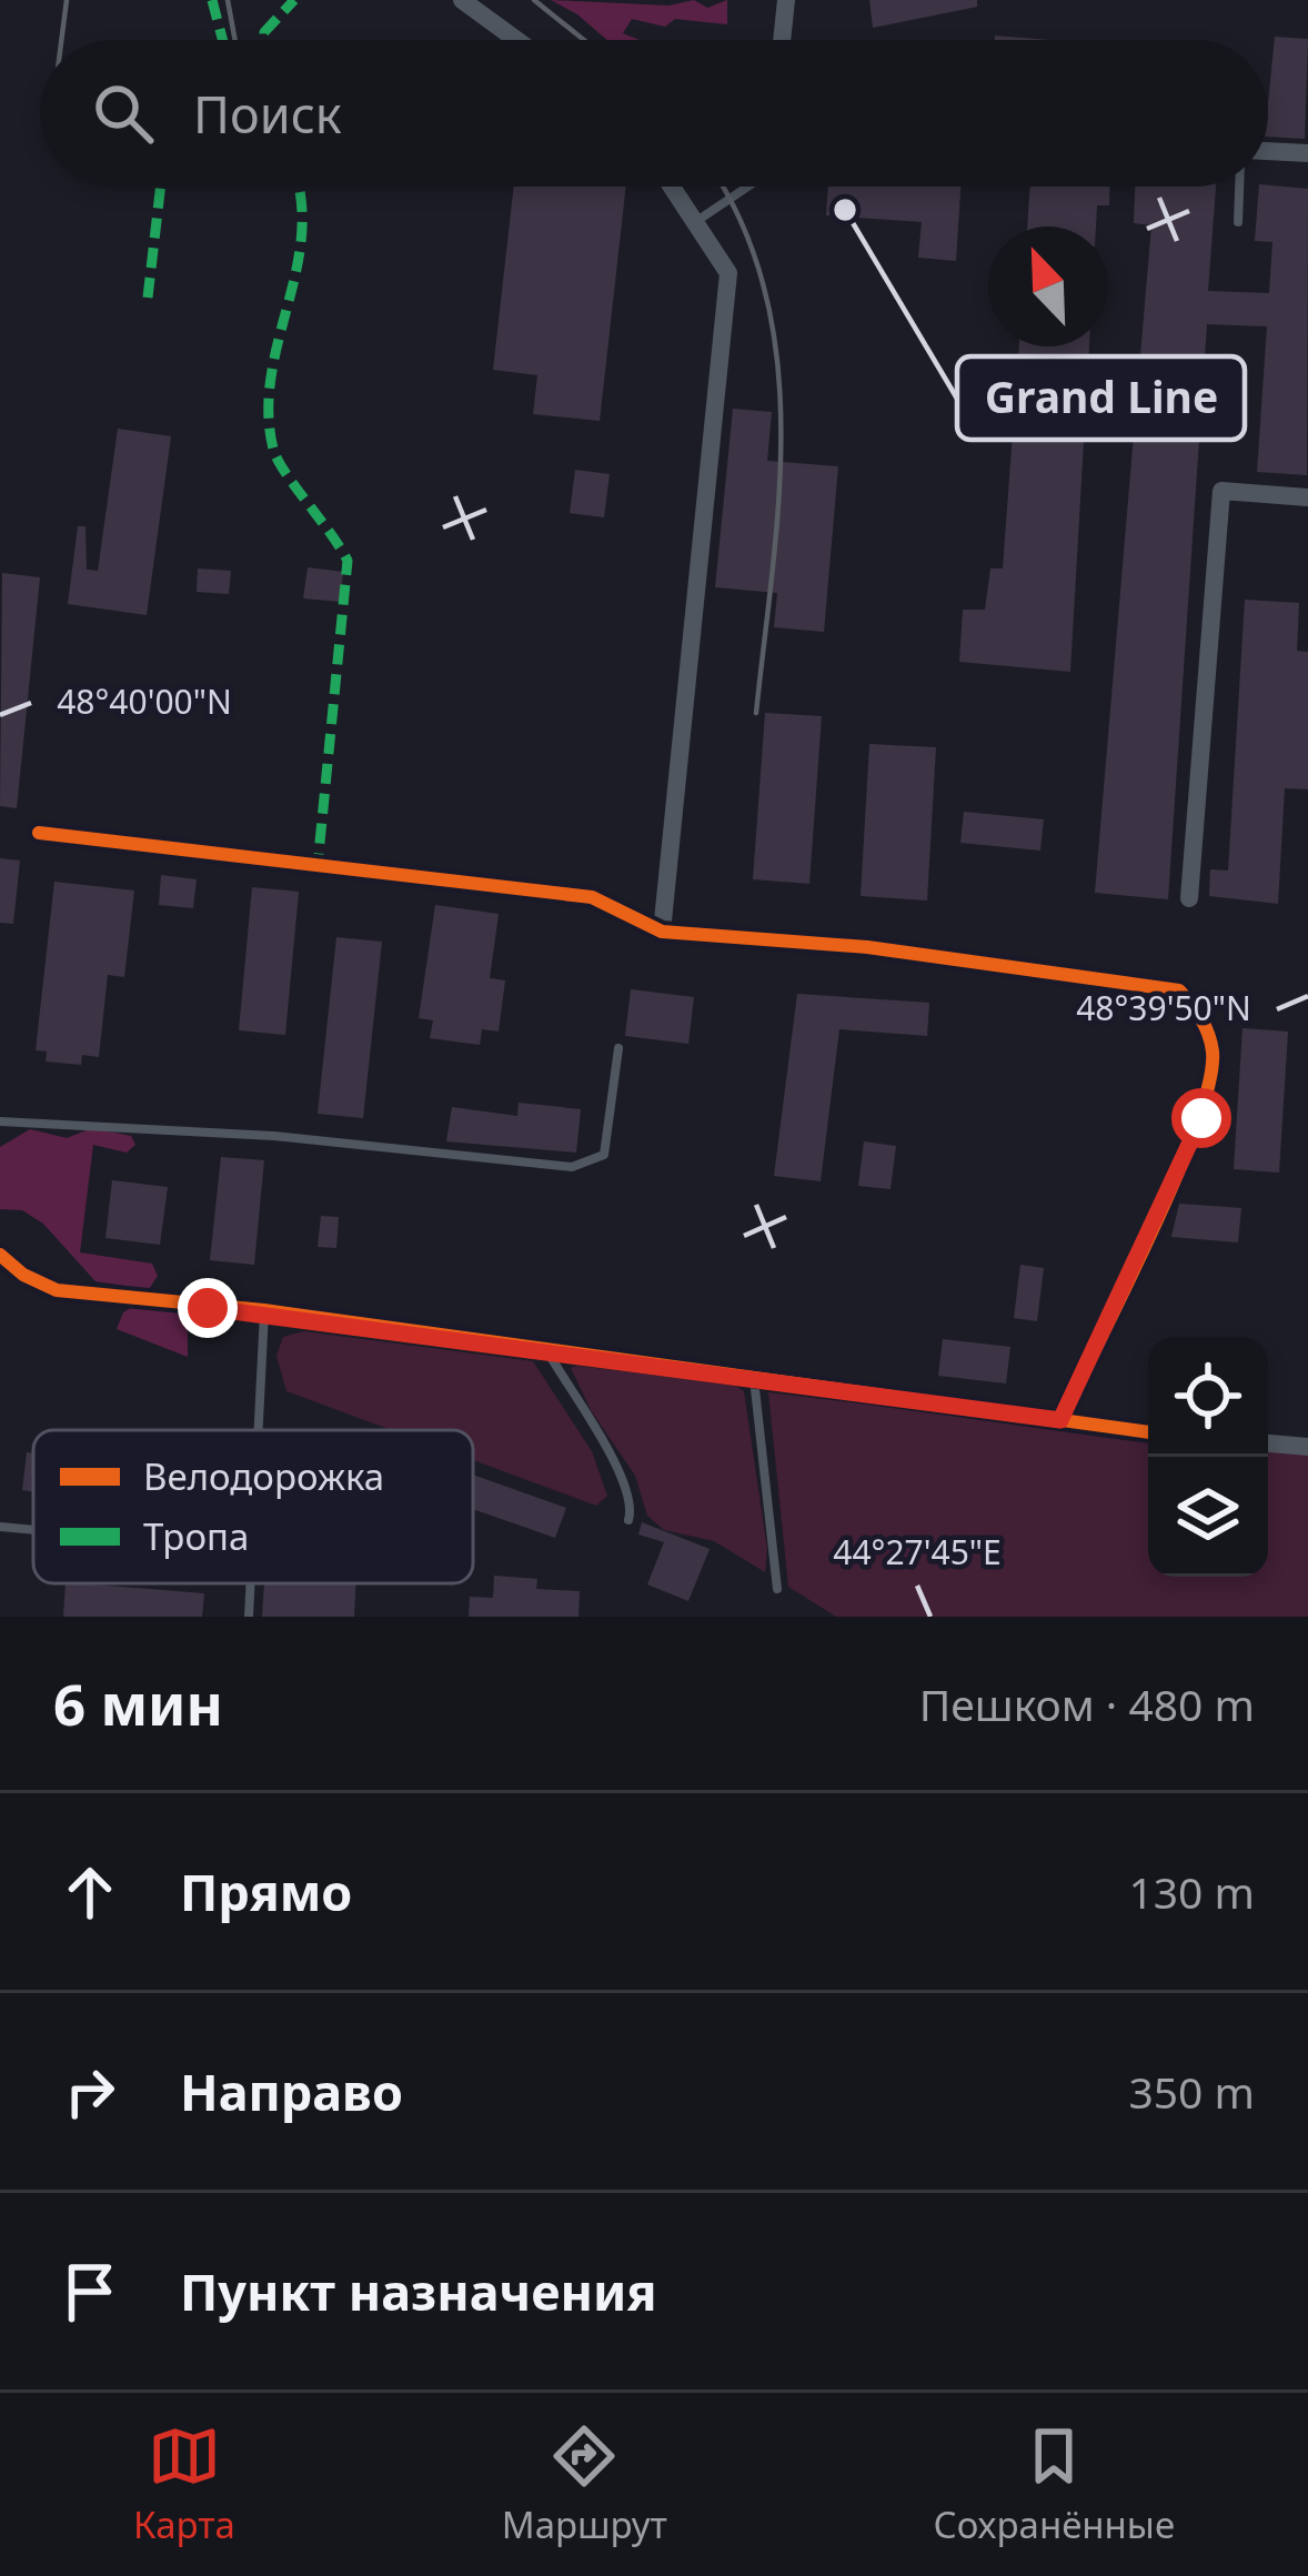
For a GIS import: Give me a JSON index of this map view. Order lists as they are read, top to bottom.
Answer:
{
  "places": ["Grand Line"],
  "legend": ["Велодорожка", "Тропа"],
  "north": "top left",
  "page": {
    "search": "Поиск",
    "heading": ["6 мин", "Пешком · 480 m"],
    "list": [
      ["Прямо", "130 m"],
      ["Направо", "350 m"],
      "Пункт назначения"
    ],
    "nav": ["Карта", "Маршрут", "Сохранённые"]
  },
  "coordinates": ["48°40'00\"N", "48°39'50\"N", "44°27'45\"E"]
}
